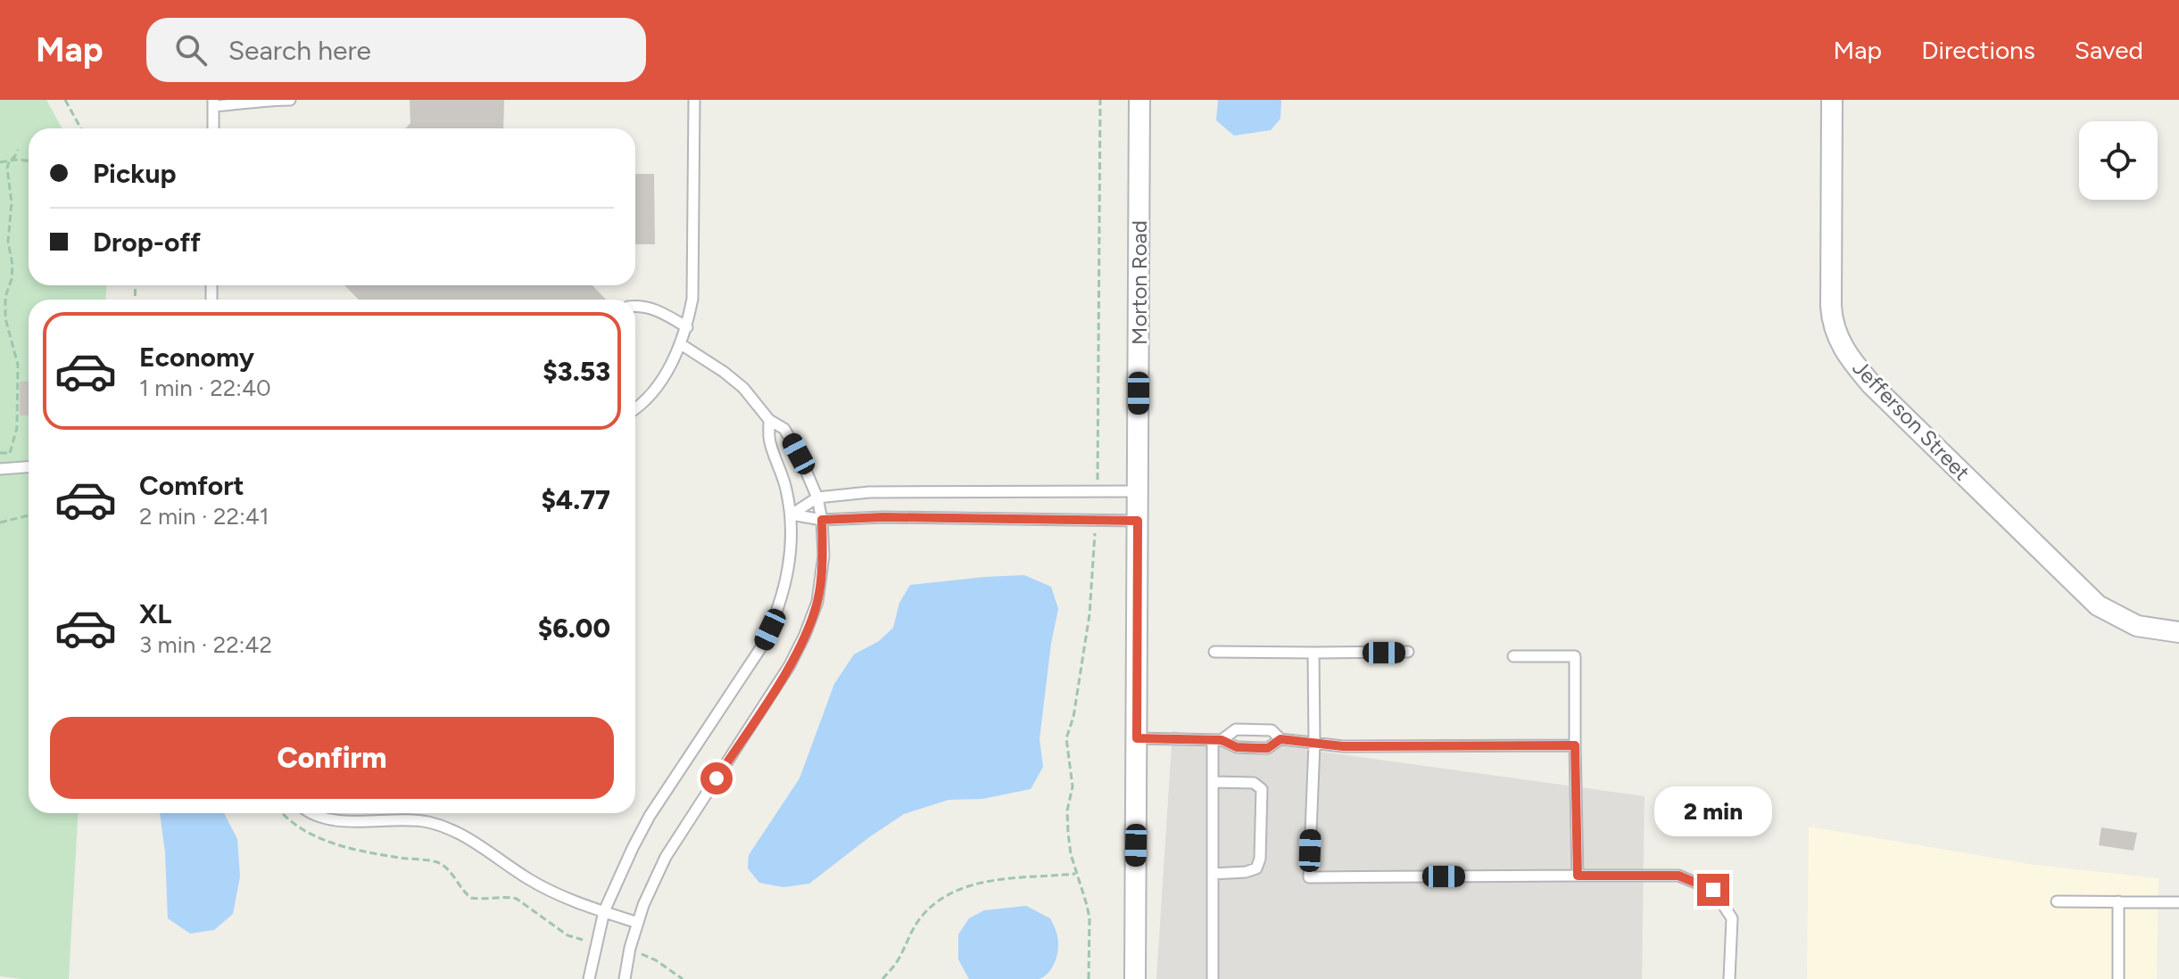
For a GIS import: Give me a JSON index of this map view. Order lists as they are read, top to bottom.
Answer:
{
  "streets": {
    "street": ["Morton Road", "Jefferson Street"]
  },
  "page": {
    "header": "Map",
    "search": "Search here",
    "nav": ["Map", "Directions", "Saved"],
    "banner": ["Pickup", "Drop-off"],
    "list": [
      {
        "name": "Economy",
        "note": "1 min · 22:40",
        "value": "$3.53"
      },
      {
        "name": "Comfort",
        "note": "2 min · 22:41",
        "value": "$4.77"
      },
      {
        "name": "XL",
        "note": "3 min · 22:42",
        "value": "$6.00"
      }
    ],
    "buttons": "Confirm",
    "bubble": "2 min"
  }
}
